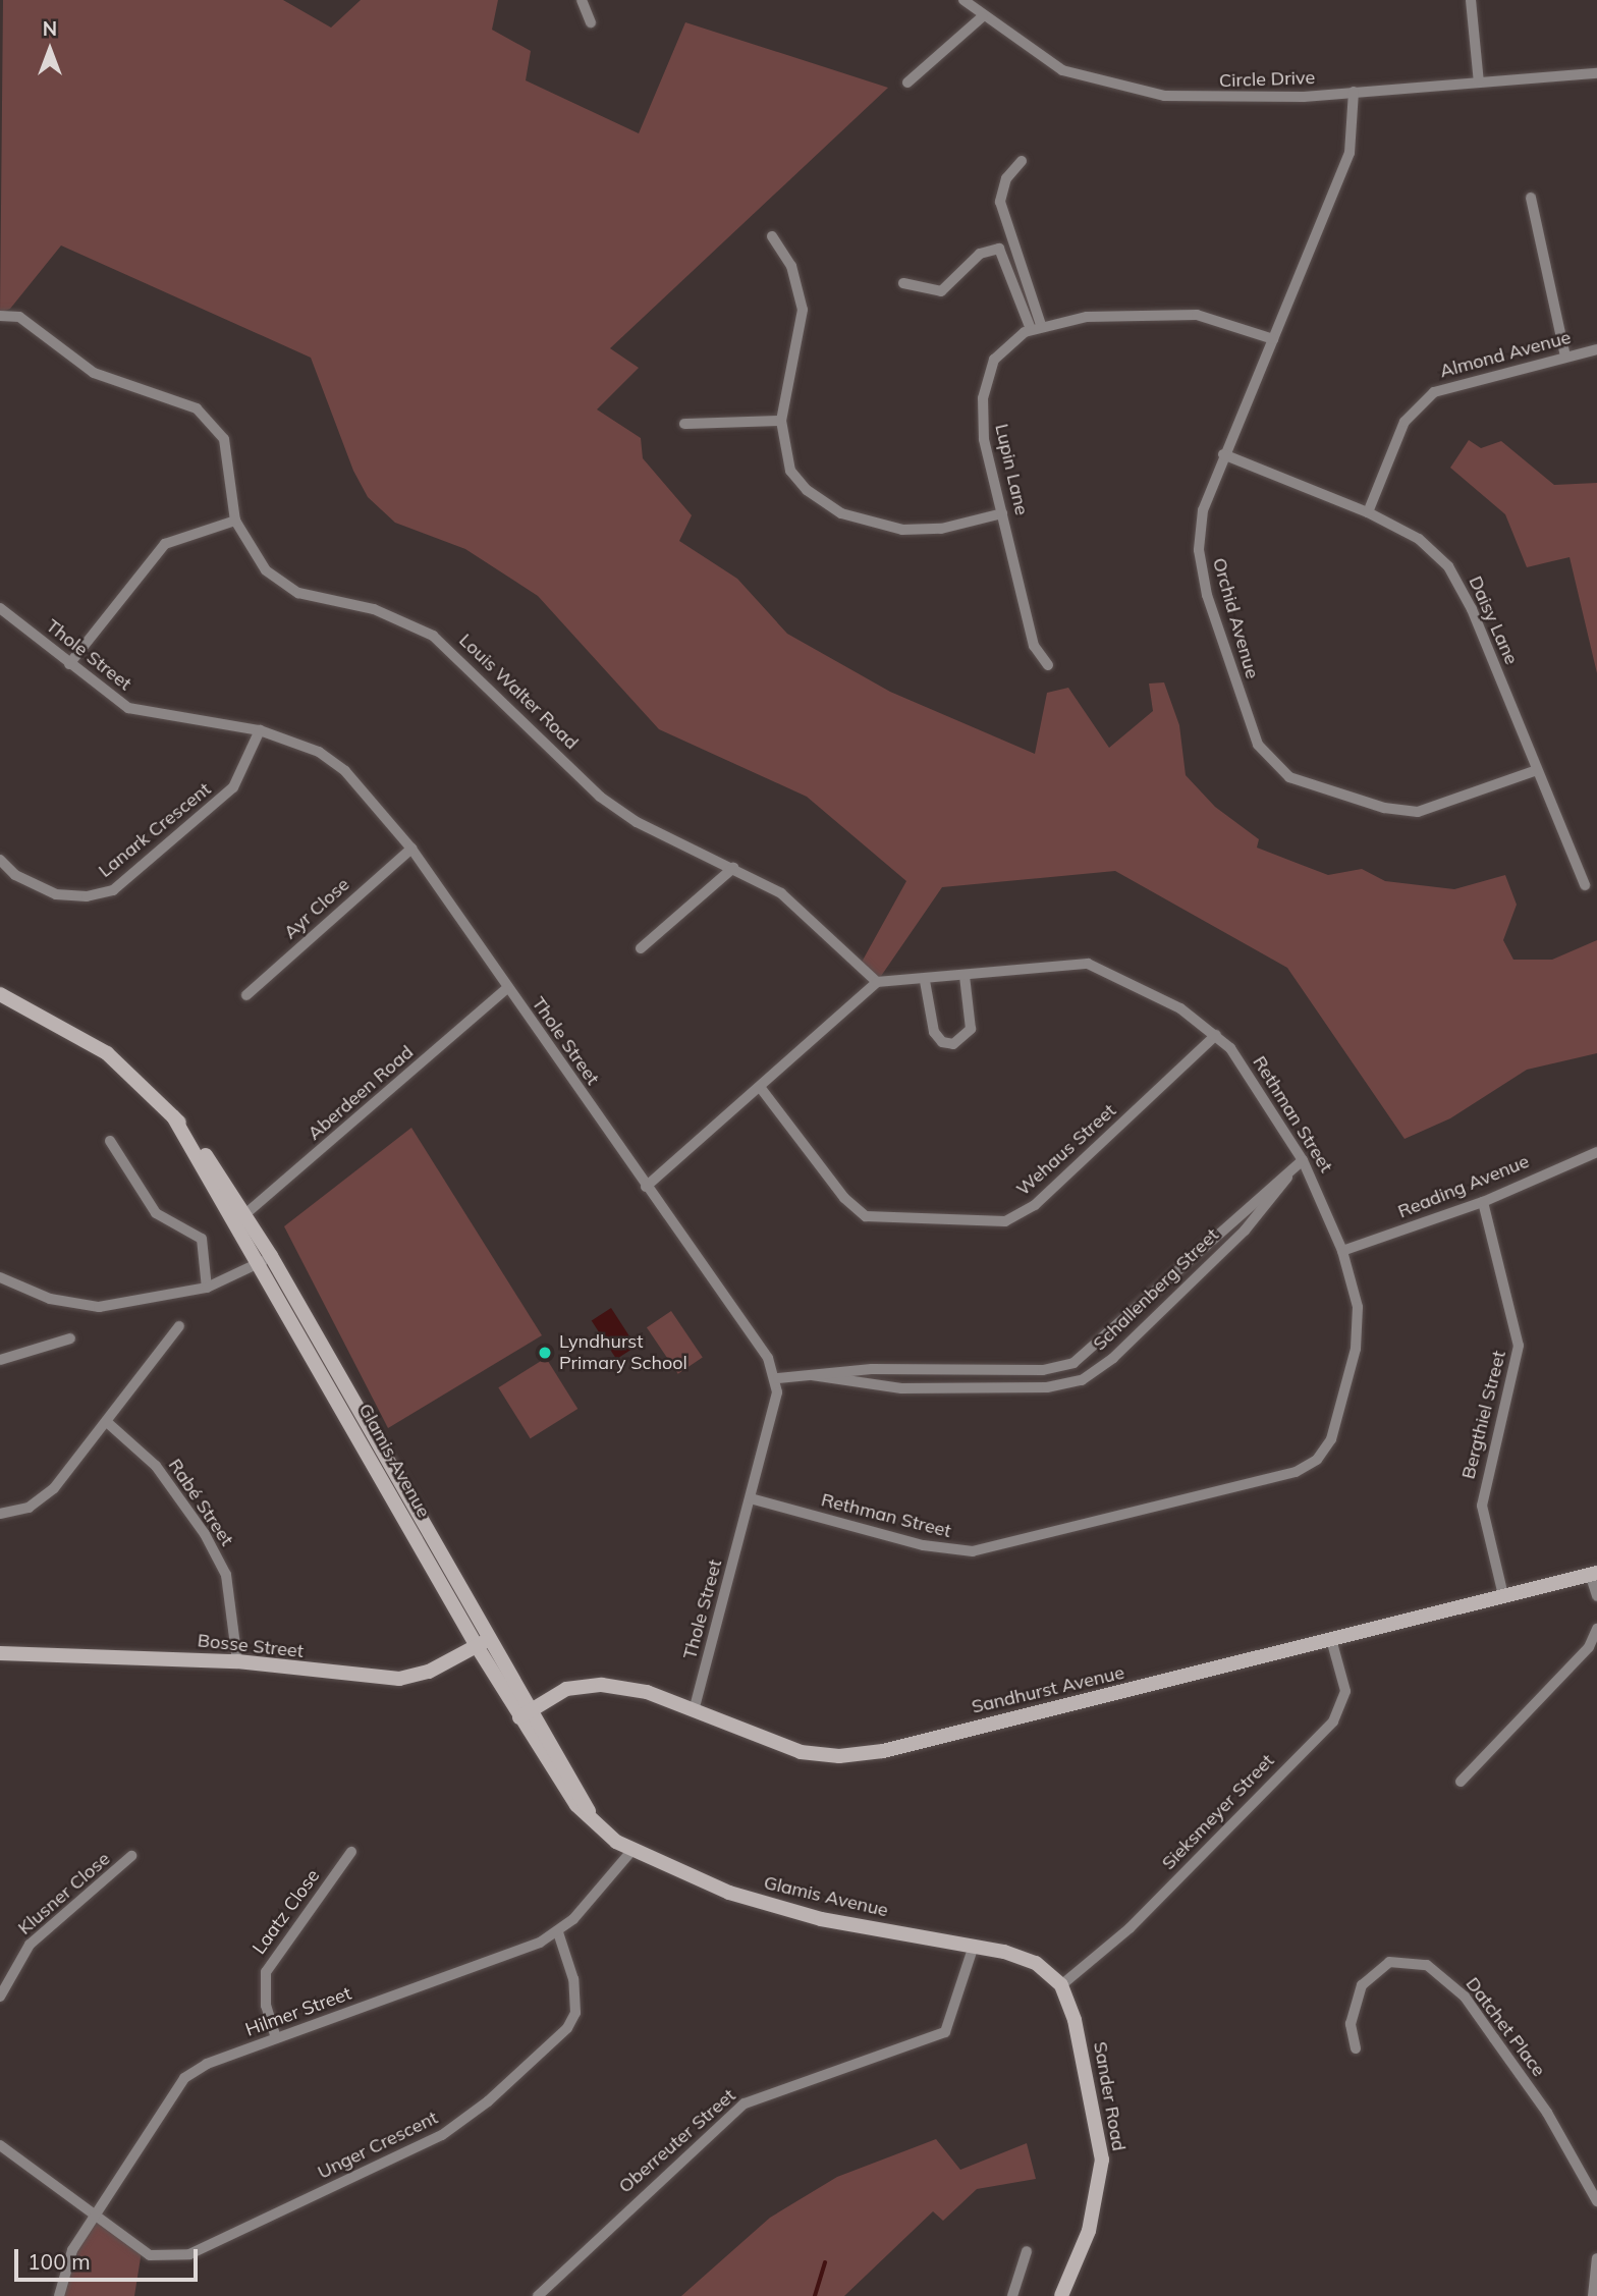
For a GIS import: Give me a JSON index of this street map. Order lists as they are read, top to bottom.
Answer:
{
  "streets": {
    "main road": [
      "Glamis Avenue",
      "Bosse Street",
      "Sandhurst Avenue",
      "Sander Road"
    ],
    "street": [
      "Circle Drive",
      "Almond Avenue",
      "Lupin Lane",
      "Orchid Avenue",
      "Daisy Lane",
      "Thole Street",
      "Louis Walter Road",
      "Lanark Crescent",
      "Ayr Close",
      "Aberdeen Road",
      "Rethman Street",
      "Wehaus Street",
      "Reading Avenue",
      "Schallenberg Street",
      "Bergthiel Street",
      "Rabé Street",
      "Sieksmeyer Street",
      "Klusner Close",
      "Laatz Close",
      "Hilmer Street",
      "Datchet Place",
      "Oberreuter Street",
      "Unger Crescent"
    ]
  },
  "crossings": [
    ["Circle Drive", "Orchid Avenue"],
    ["Almond Avenue", "Daisy Lane"],
    ["Orchid Avenue", "Daisy Lane"],
    ["Thole Street", "Lanark Crescent"],
    ["Thole Street", "Ayr Close"],
    ["Thole Street", "Aberdeen Road"],
    ["Thole Street", "Rethman Street"],
    ["Thole Street", "Schallenberg Street"],
    ["Thole Street", "Sandhurst Avenue"],
    ["Louis Walter Road", "Rethman Street"],
    ["Aberdeen Road", "Glamis Avenue"],
    ["Rethman Street", "Wehaus Street"],
    ["Rethman Street", "Reading Avenue"],
    ["Rethman Street", "Schallenberg Street"],
    ["Reading Avenue", "Bergthiel Street"],
    ["Bergthiel Street", "Sandhurst Avenue"],
    ["Glamis Avenue", "Bosse Street"],
    ["Glamis Avenue", "Sandhurst Avenue"],
    ["Glamis Avenue", "Sieksmeyer Street"],
    ["Glamis Avenue", "Hilmer Street"],
    ["Glamis Avenue", "Sander Road"],
    ["Glamis Avenue", "Oberreuter Street"],
    ["Rabé Street", "Bosse Street"],
    ["Sandhurst Avenue", "Sieksmeyer Street"],
    ["Sieksmeyer Street", "Sander Road"],
    ["Laatz Close", "Hilmer Street"],
    ["Hilmer Street", "Unger Crescent"]
  ],
  "places": ["Lyndhurst Primary School"],
  "scale_bar": "100 m",
  "north": "top"
}
